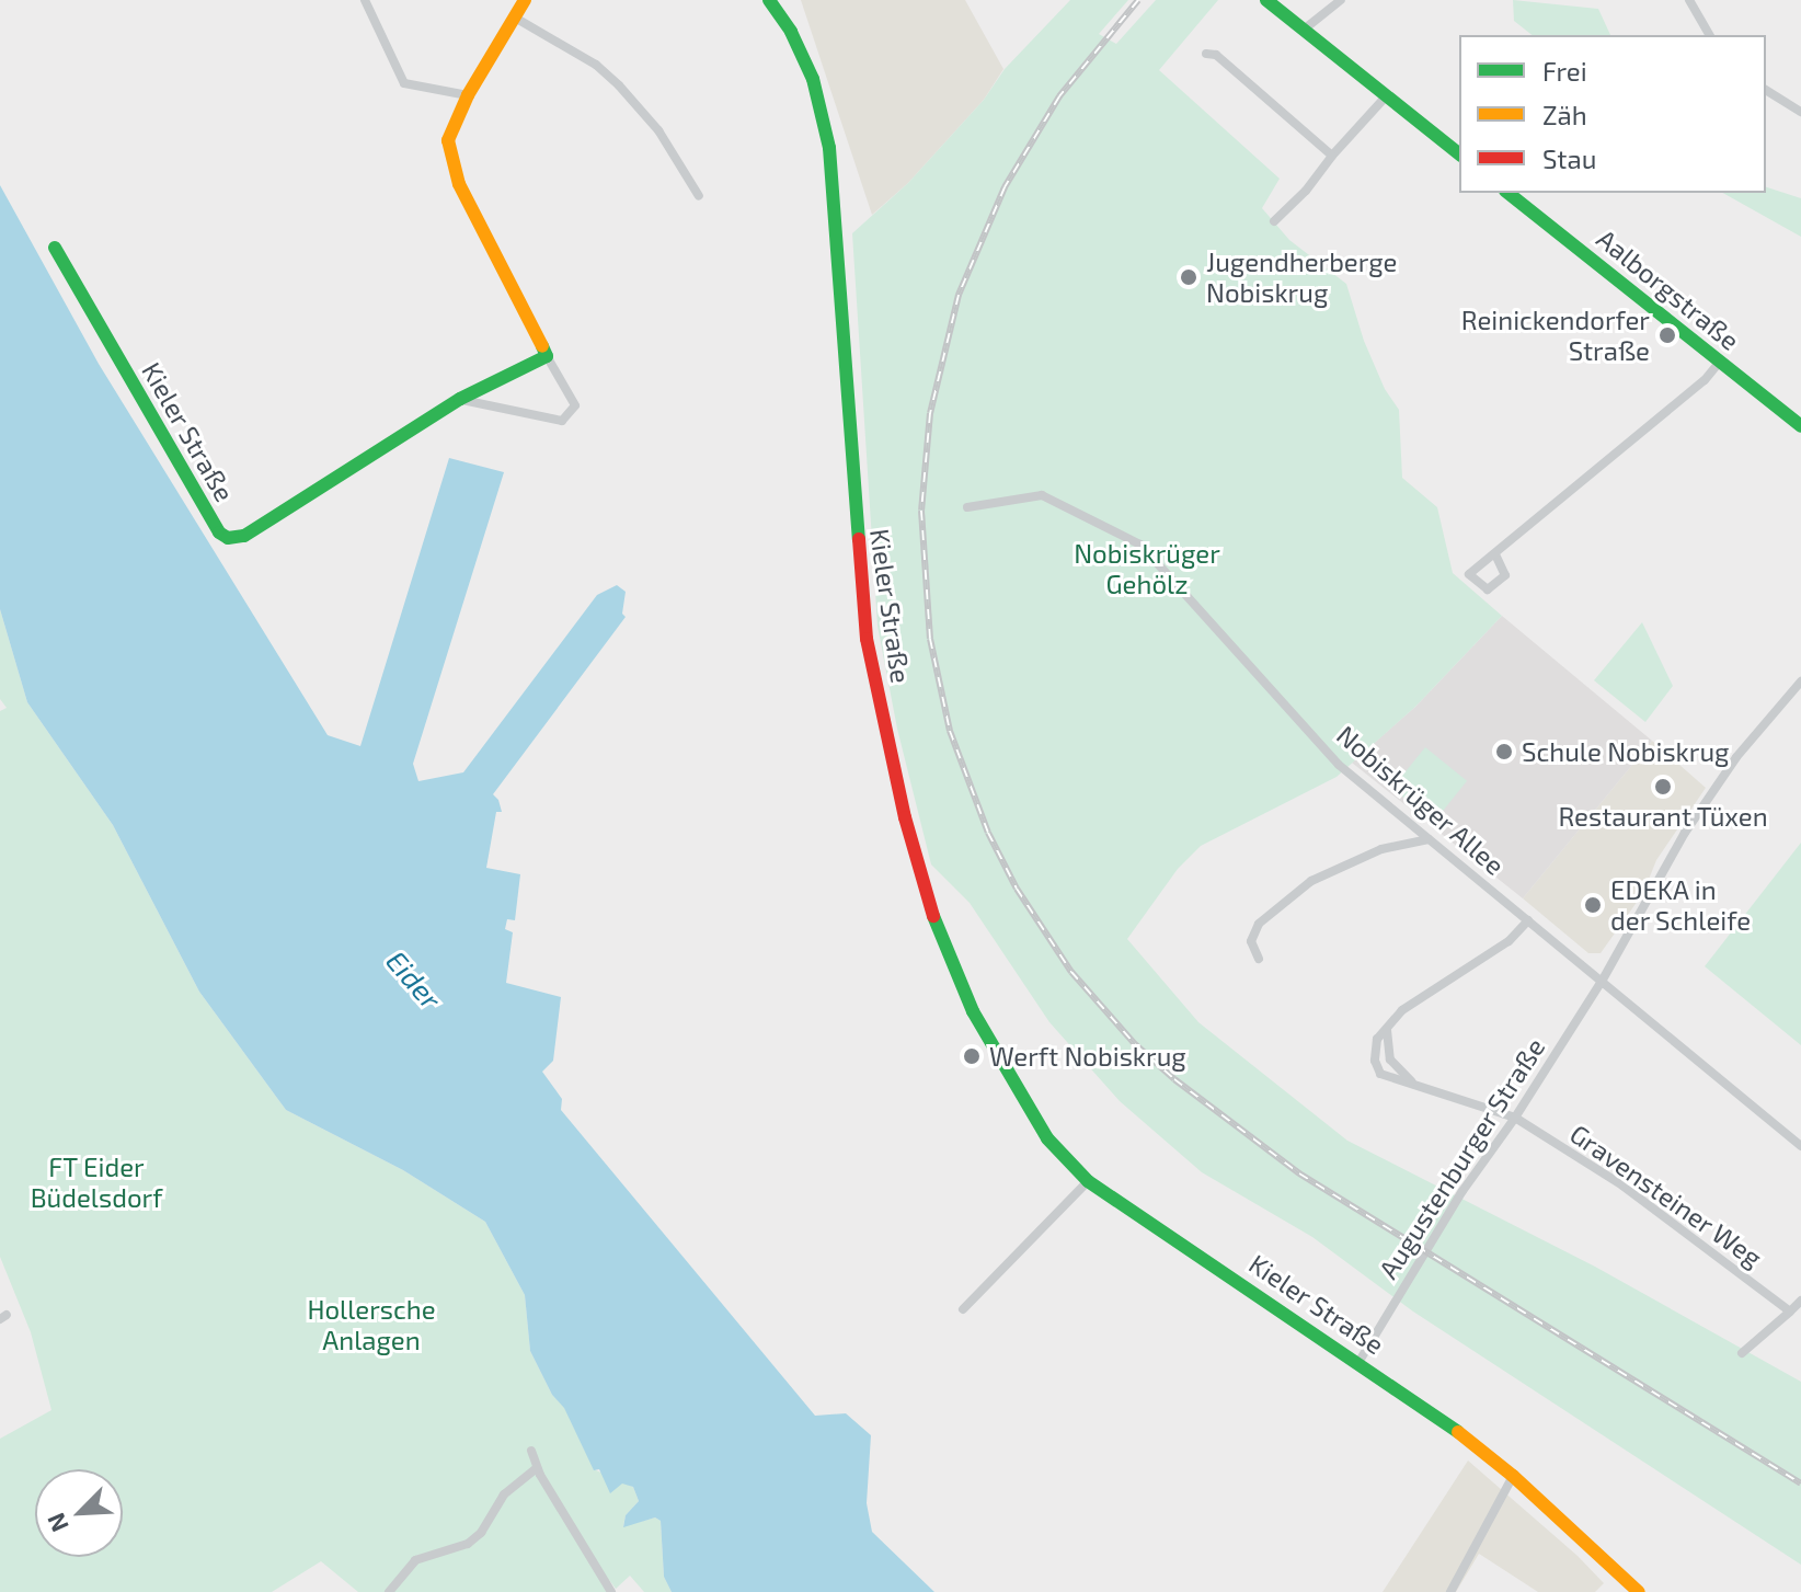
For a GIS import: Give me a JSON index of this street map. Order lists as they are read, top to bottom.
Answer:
{
  "streets": {
    "main road": ["Aalborgstraße", "Kieler Straße"],
    "street": ["Nobiskrüger Allee", "Augustenburger Straße", "Gravensteiner Weg"]
  },
  "crossings": [
    ["Kieler Straße", "Augustenburger Straße"],
    ["Nobiskrüger Allee", "Augustenburger Straße"],
    ["Augustenburger Straße", "Gravensteiner Weg"]
  ],
  "water": ["Eider"],
  "parks": ["Nobiskrüger Gehölz", "FT Eider Büdelsdorf", "Hollersche Anlagen"],
  "places": [
    "Jugendherberge Nobiskrug",
    "Reinickendorfer Straße",
    "Schule Nobiskrug",
    "Restaurant Tüxen",
    "EDEKA in der Schleife",
    "Werft Nobiskrug"
  ],
  "legend": ["Frei", "Zäh", "Stau"],
  "north": "bottom left"
}
